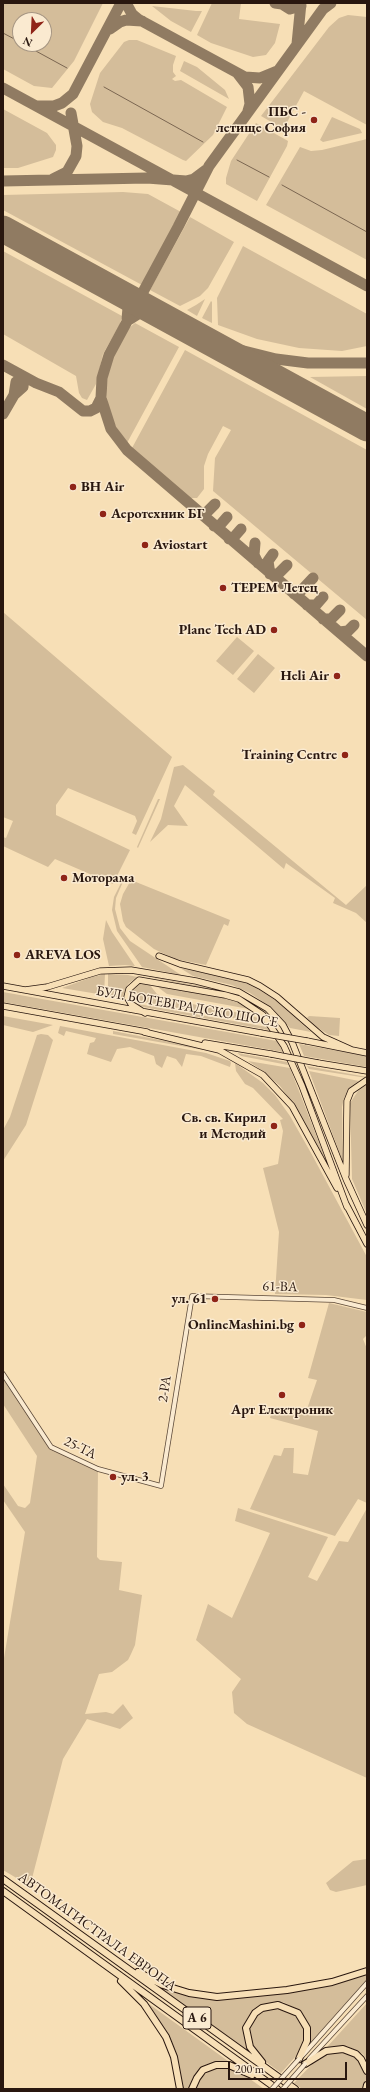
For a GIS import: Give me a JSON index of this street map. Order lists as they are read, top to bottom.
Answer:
{
  "streets": {
    "highway": ["АВТОМАГИСТРАЛА ЕВРОПА", "A 6"],
    "main road": ["БУЛ. БОТЕВГРАДСКО ШОСЕ"],
    "street": ["61-ВА", "2-РА", "25-ТА"]
  },
  "crossings": [
    ["61-ВА", "2-РА"],
    ["2-РА", "25-ТА"]
  ],
  "places": [
    "ПБС - летище София",
    "BH Air",
    "Аеротехник БГ",
    "Aviostart",
    "ТЕРЕМ Летец",
    "Plane Tech AD",
    "Heli Air",
    "Training Centre",
    "Моторама",
    "AREVA LOS",
    "Св. св. Кирил и Методий",
    "ул. 61",
    "ОnlineMashini.bg",
    "Арт Електроник",
    "ул. 3"
  ],
  "scale_bar": "200 m",
  "north": "bottom left"
}
